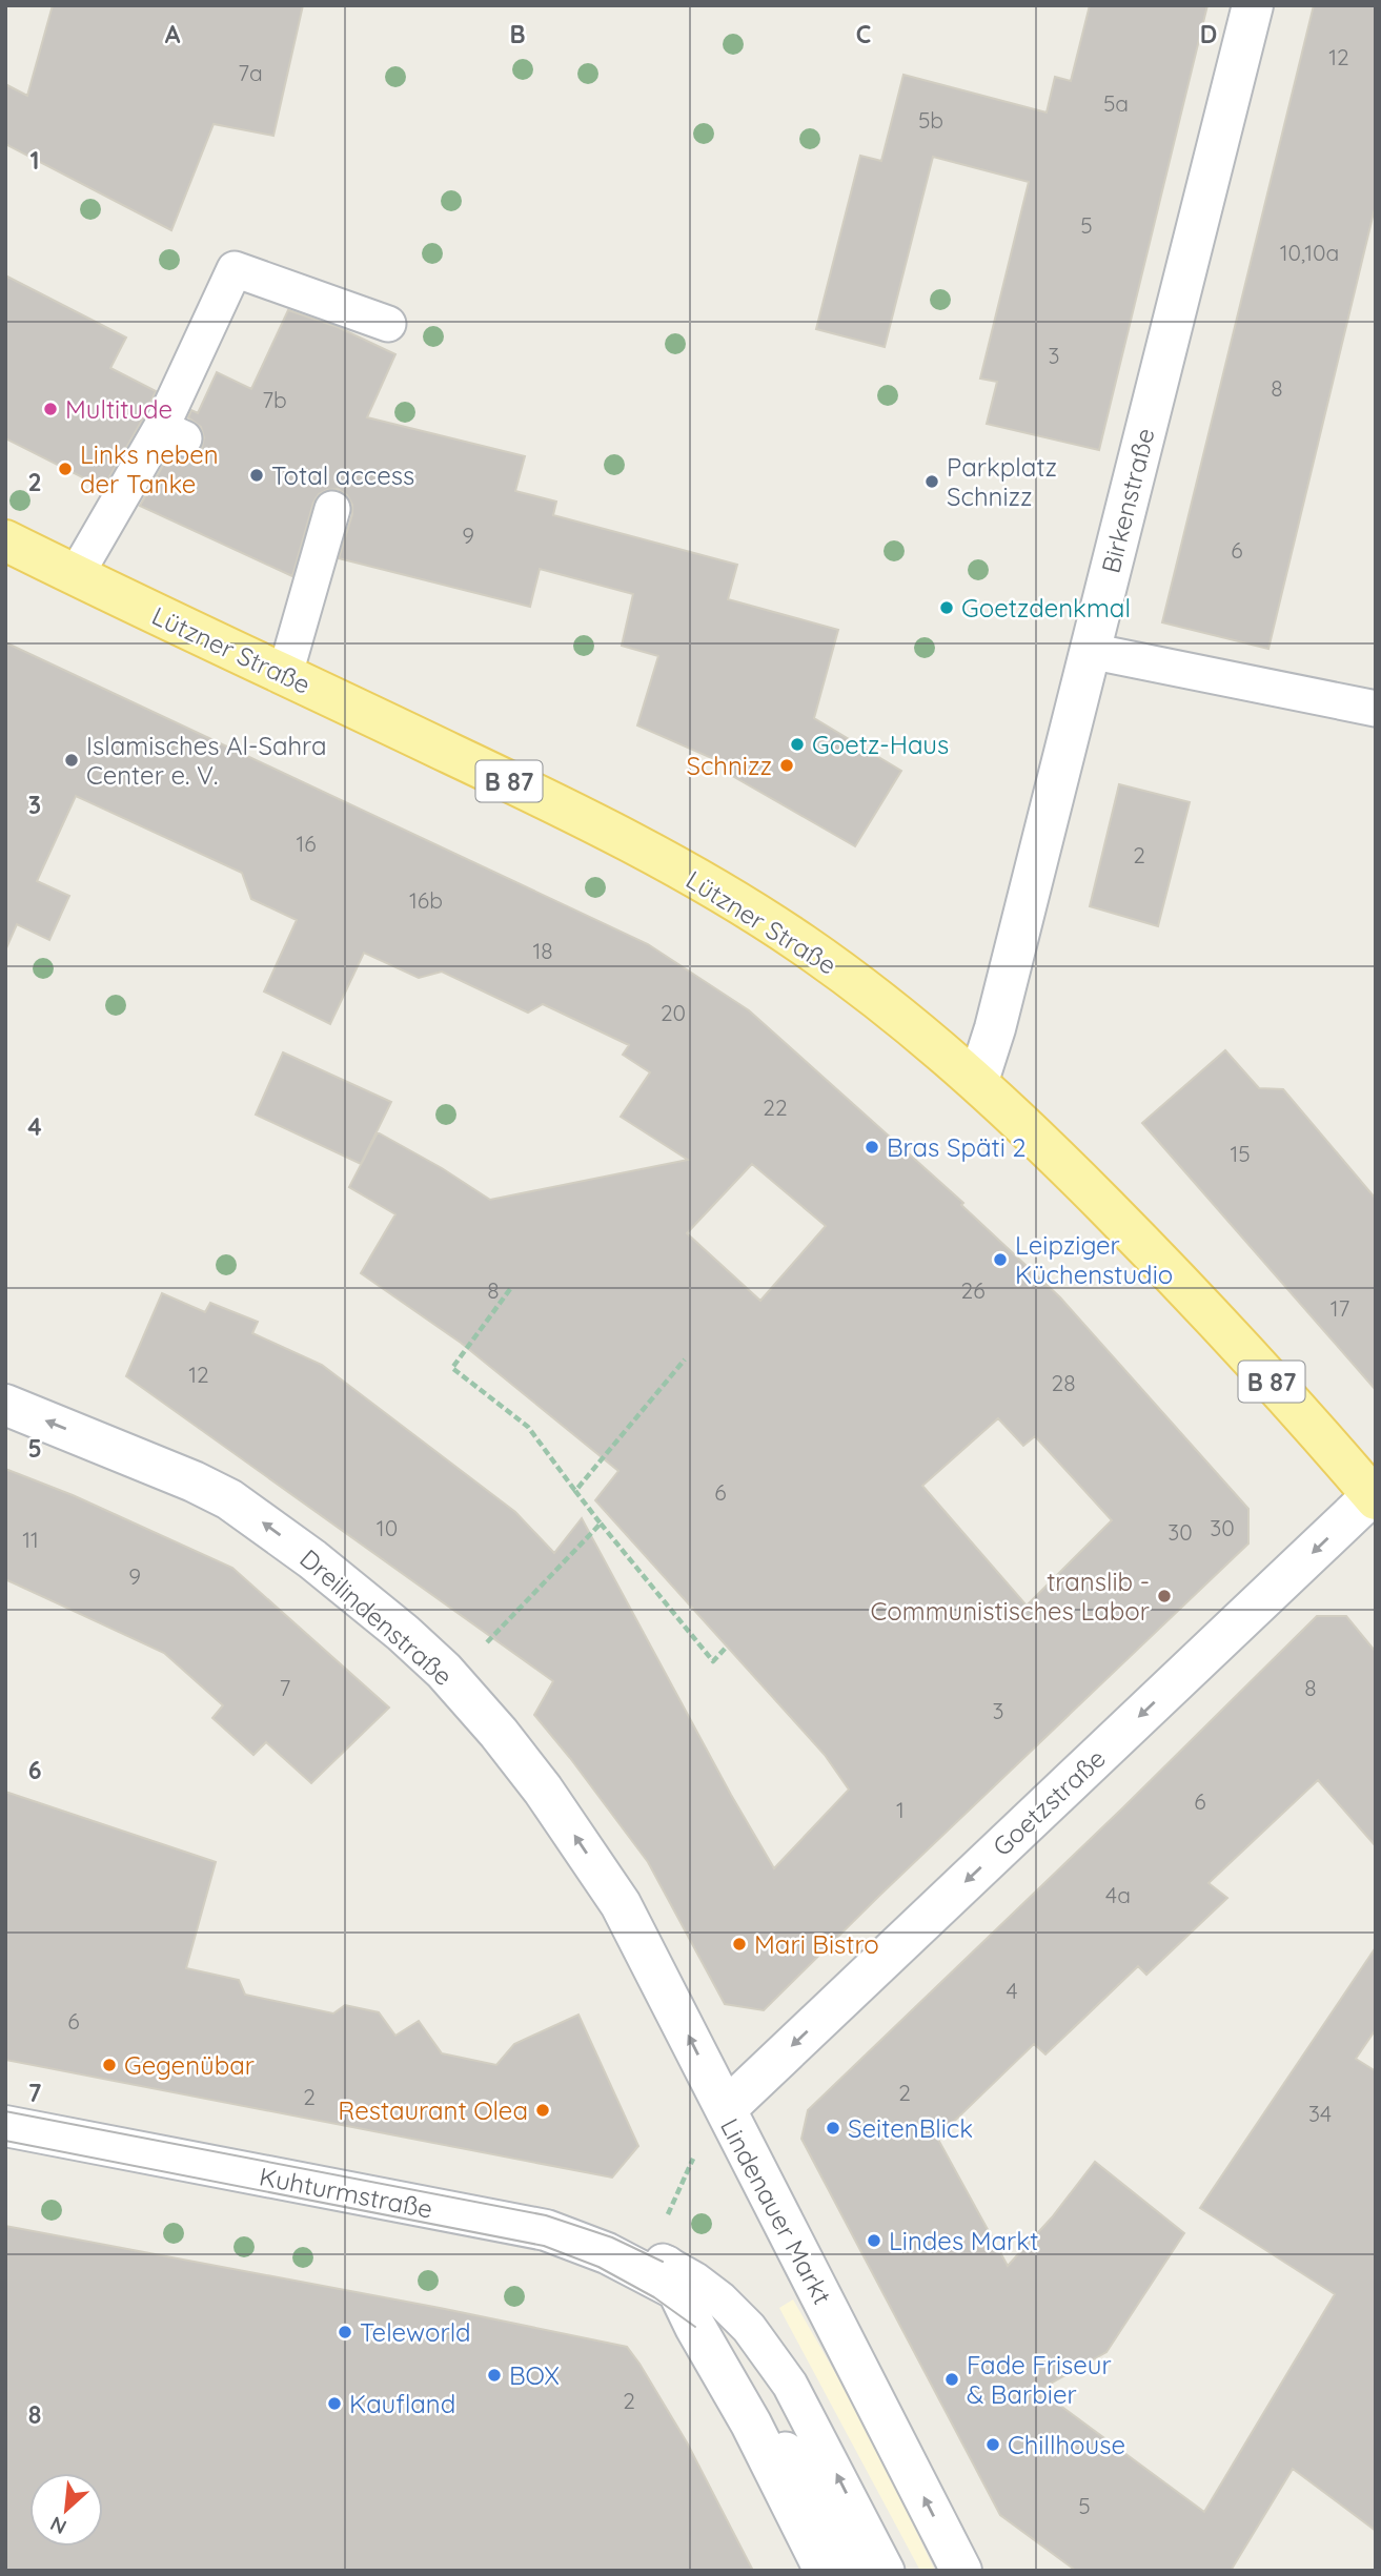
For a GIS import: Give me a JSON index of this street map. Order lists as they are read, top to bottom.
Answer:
{
  "streets": {
    "main road": ["Lützner Straße", "B 87"],
    "street": [
      "Birkenstraße",
      "Dreilindenstraße",
      "Goetzstraße",
      "Kuhturmstraße",
      "Lindenauer Markt"
    ]
  },
  "crossings": [
    ["Birkenstraße", "Lützner Straße"],
    ["Lützner Straße", "Goetzstraße"],
    ["Dreilindenstraße", "Goetzstraße"],
    ["Dreilindenstraße", "Lindenauer Markt"],
    ["Goetzstraße", "Lindenauer Markt"],
    ["Kuhturmstraße", "Lindenauer Markt"]
  ],
  "one_way": ["Dreilindenstraße", "Goetzstraße", "Lindenauer Markt"],
  "places": [
    "Multitude",
    "Links neben der Tanke",
    "Total access",
    "Parkplatz Schnizz",
    "Goetzdenkmal",
    "Goetz-Haus",
    "Islamisches Al-Sahra Center e. V.",
    "Schnizz",
    "Bras Späti 2",
    "Leipziger Küchenstudio",
    "translib - Communistisches Labor",
    "Mari Bistro",
    "Gegenübar",
    "Restaurant Olea",
    "SeitenBlick",
    "Lindes Markt",
    "Teleworld",
    "BOX",
    "Fade Friseur & Barbier",
    "Kaufland",
    "Chillhouse"
  ],
  "house_numbers": [
    "12",
    "7a",
    "5a",
    "5b",
    "5",
    "10,10a",
    "3",
    "8",
    "7b",
    "9",
    "6",
    "16",
    "2",
    "16b",
    "18",
    "20",
    "22",
    "15",
    "8",
    "26",
    "17",
    "12",
    "28",
    "6",
    "10",
    "30",
    "30",
    "11",
    "9",
    "7",
    "8",
    "3",
    "6",
    "1",
    "4a",
    "4",
    "6",
    "2",
    "2",
    "34",
    "2",
    "5"
  ],
  "north": "bottom left",
  "grid": {
    "columns": [
      "A",
      "B",
      "C",
      "D"
    ],
    "rows": [
      "1",
      "2",
      "3",
      "4",
      "5",
      "6",
      "7",
      "8"
    ]
  }
}
